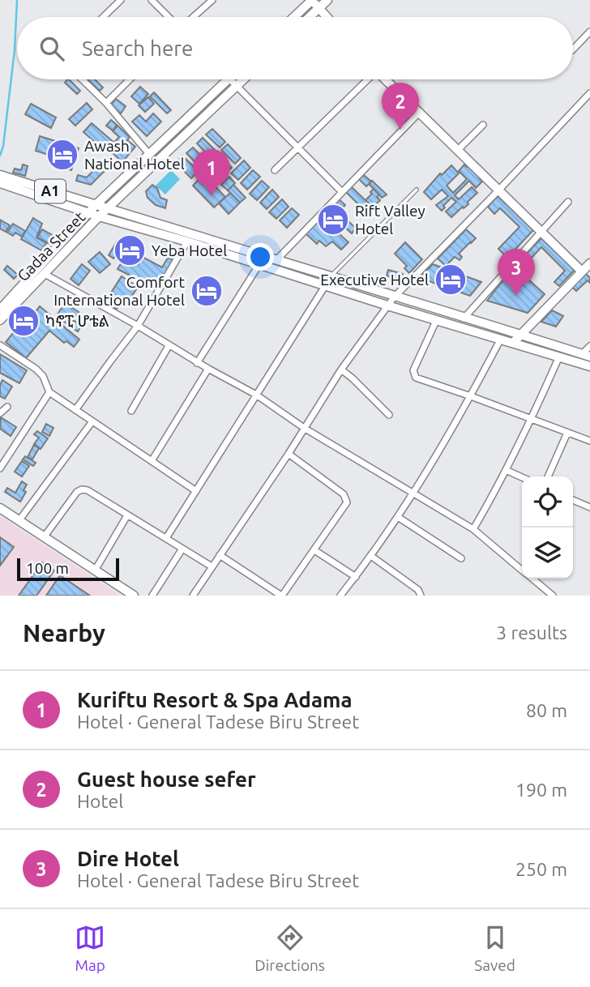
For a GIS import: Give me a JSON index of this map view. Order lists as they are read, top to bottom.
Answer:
{
  "streets": {
    "main road": ["A1", "Gadaa Street"]
  },
  "crossings": [
    ["A1", "Gadaa Street"]
  ],
  "places": {
    "hotel": [
      "Awash National Hotel",
      "Rift Valley Hotel",
      "Yeba Hotel",
      "Executive Hotel",
      "Comfort International Hotel",
      "ካኖፒ ሆቴል"
    ]
  },
  "scale_bar": "100 m",
  "page": {
    "search": "Search here",
    "pins": ["2", "1", "3"],
    "scale": "100 m",
    "heading": ["Nearby", "3 results"],
    "list": [
      {
        "mark": "1",
        "name": "Kuriftu Resort & Spa Adama",
        "note": "Hotel · General Tadese Biru Street",
        "value": "80 m"
      },
      {
        "mark": "2",
        "name": "Guest house sefer",
        "note": "Hotel",
        "value": "190 m"
      },
      {
        "mark": "3",
        "name": "Dire Hotel",
        "note": "Hotel · General Tadese Biru Street",
        "value": "250 m"
      }
    ],
    "nav": ["Map", "Directions", "Saved"]
  }
}
